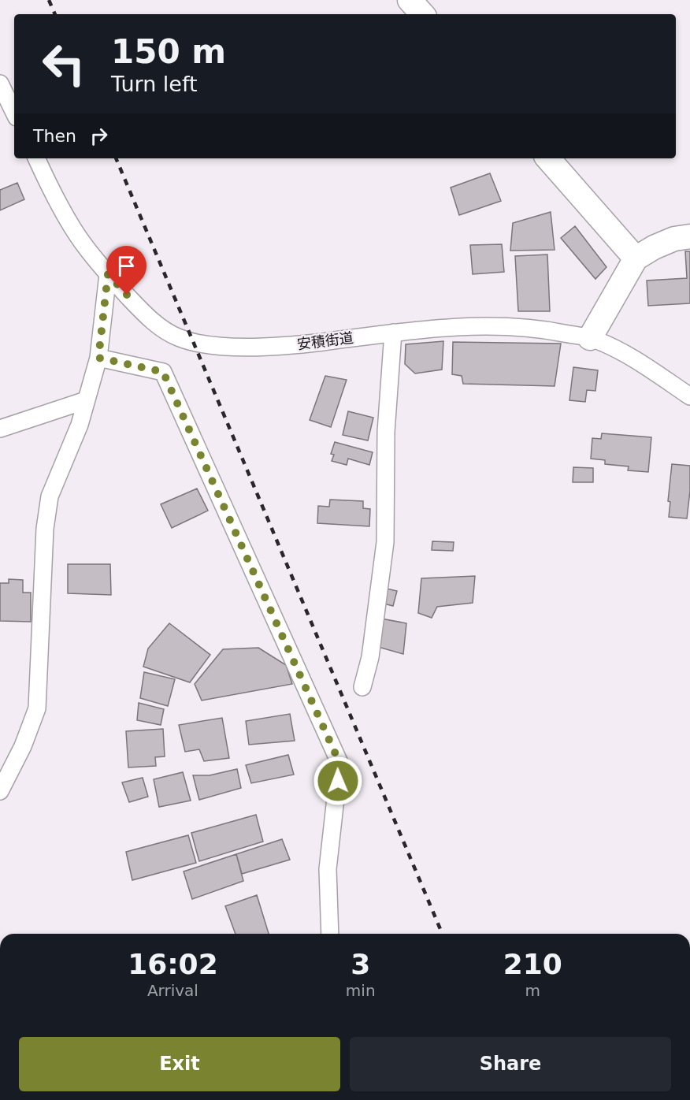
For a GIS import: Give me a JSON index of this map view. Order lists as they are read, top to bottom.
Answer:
{
  "streets": {
    "street": ["安積街道"]
  },
  "page": {
    "turn": ["150 m", "Turn left"],
    "then": "Then",
    "eta": [
      "16:02",
      "Arrival",
      "3",
      "min",
      "210",
      "m"
    ],
    "buttons": ["Exit", "Share"]
  }
}
